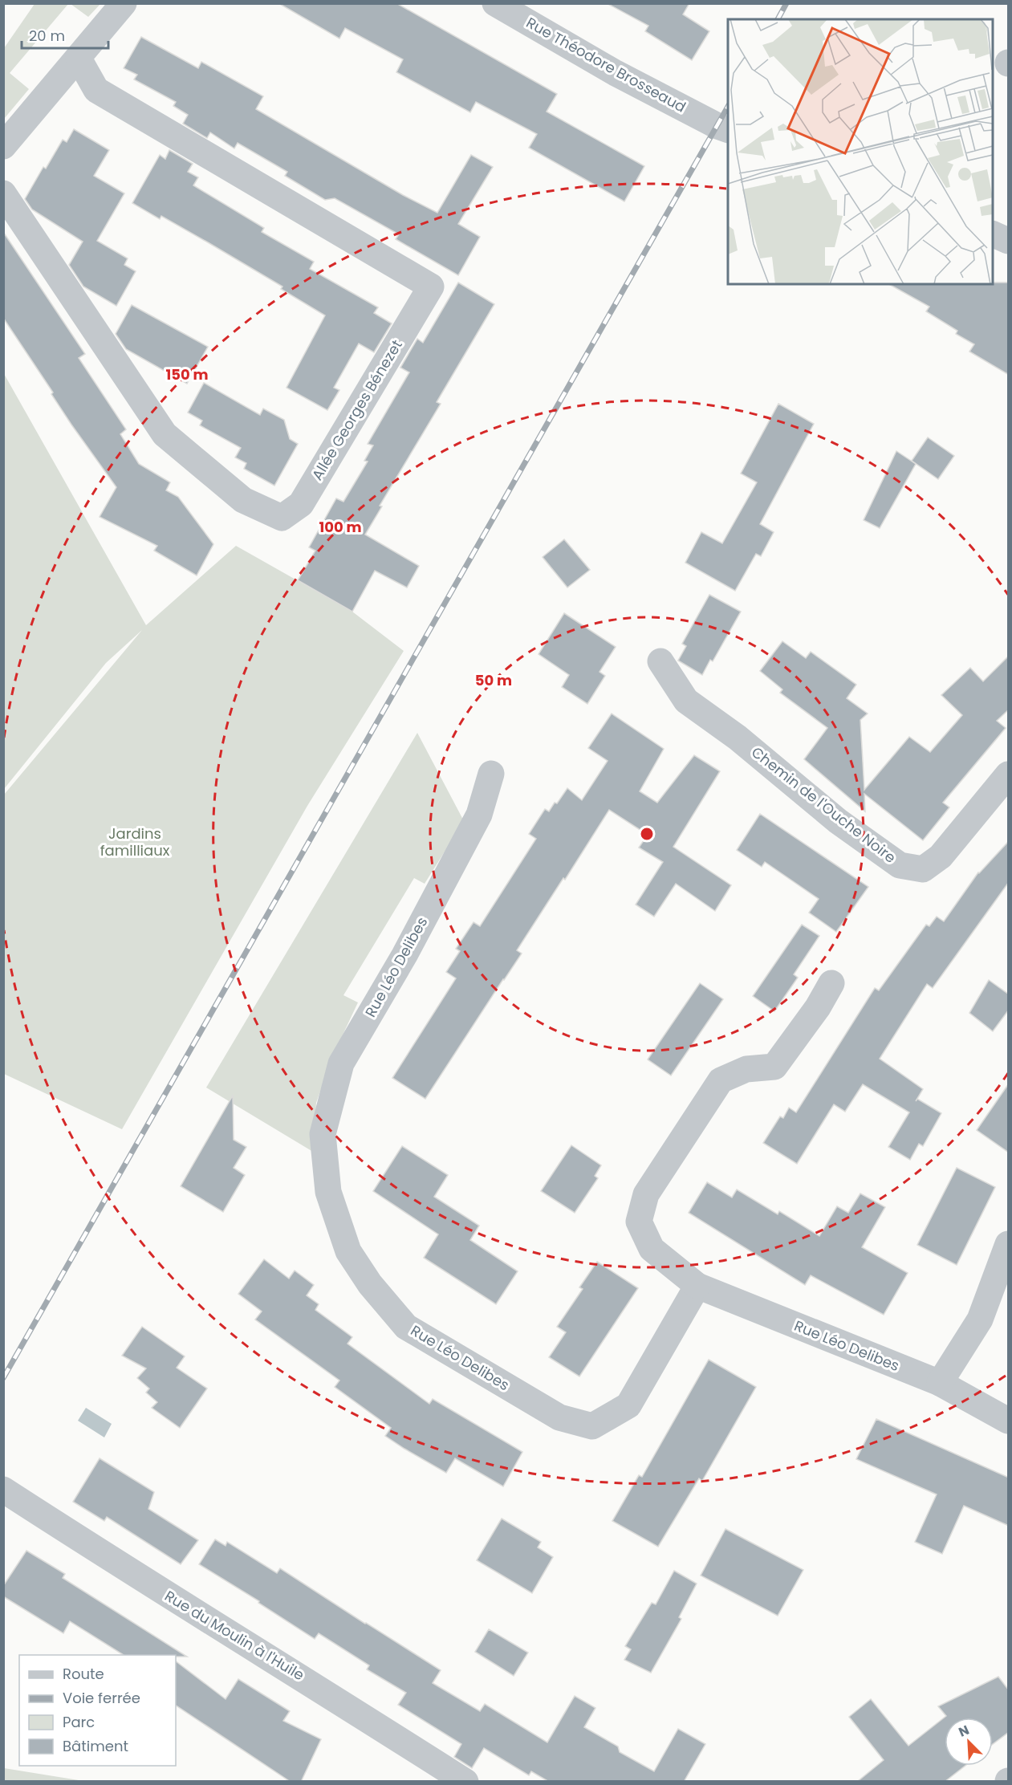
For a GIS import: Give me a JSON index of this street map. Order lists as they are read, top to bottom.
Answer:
{
  "streets": {
    "street": [
      "Rue Théodore Brosseaud",
      "Allée Georges Bénezet",
      "Chemin de l'Ouche Noire",
      "Rue Léo Delibes",
      "Rue du Moulin à l'Huile"
    ]
  },
  "parks": ["Jardins familliaux"],
  "legend": [
    "Route",
    "Voie ferrée",
    "Parc",
    "Bâtiment"
  ],
  "scale_bar": "20 m",
  "north": "top left",
  "rings": ["150 m", "100 m", "50 m"]
}
